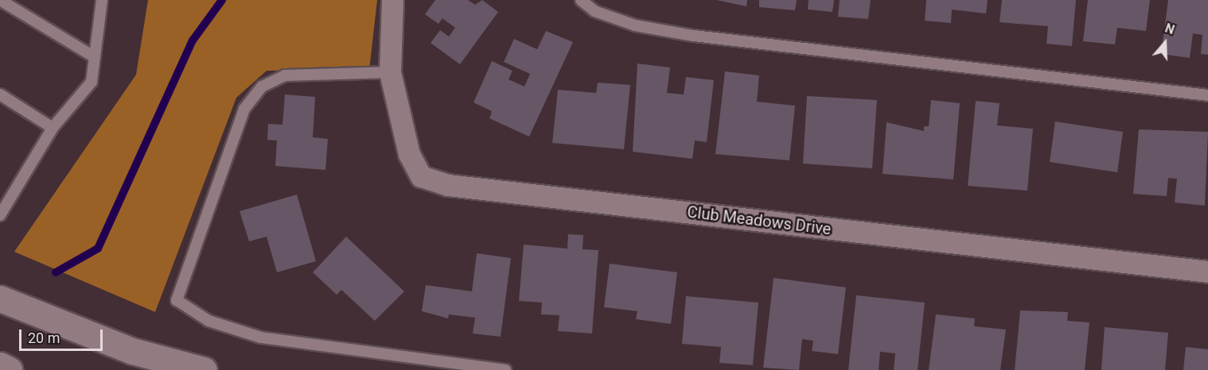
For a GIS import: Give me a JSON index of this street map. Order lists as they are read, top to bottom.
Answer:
{
  "streets": {
    "street": ["Club Meadows Drive"]
  },
  "scale_bar": "20 m",
  "north": "top"
}
